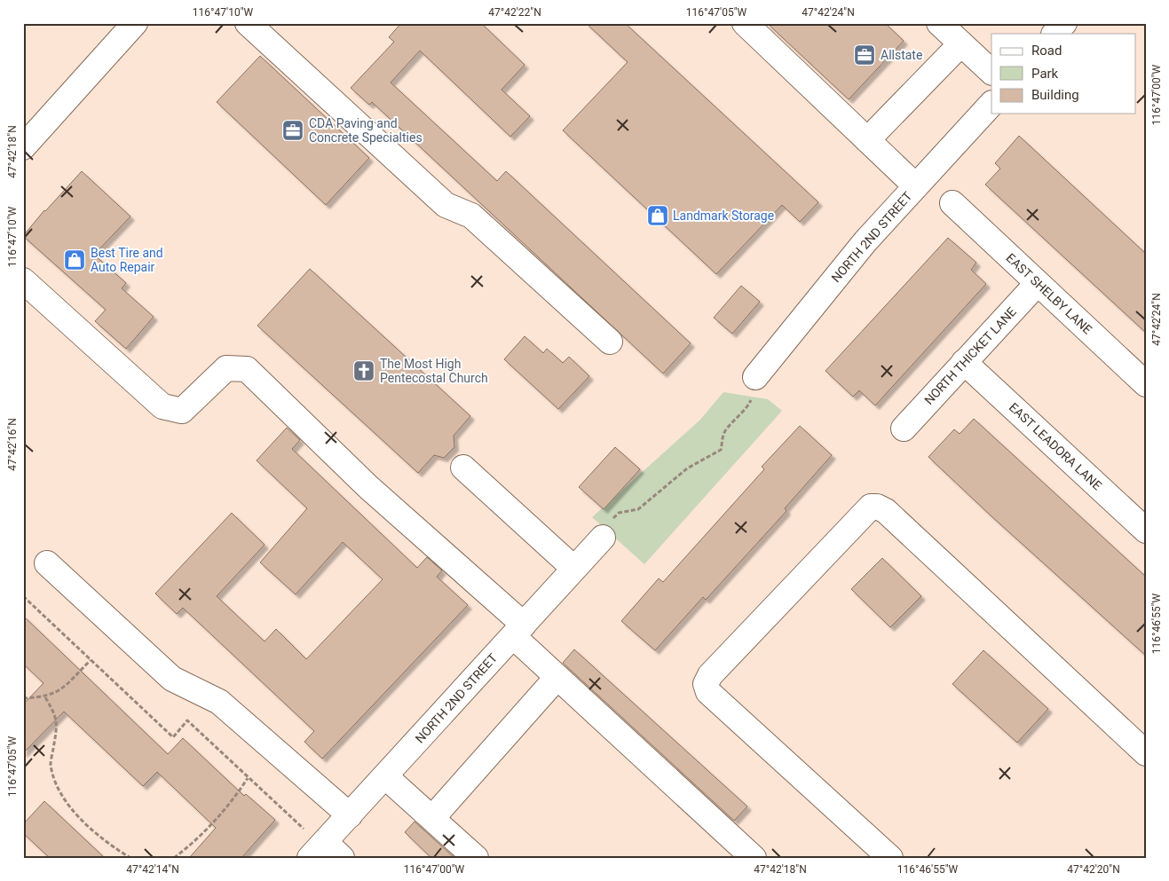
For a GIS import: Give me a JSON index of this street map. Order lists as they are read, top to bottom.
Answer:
{
  "streets": {
    "street": [
      "NORTH 2ND STREET",
      "EAST SHELBY LANE",
      "NORTH THICKET LANE",
      "EAST LEADORA LANE"
    ]
  },
  "crossings": [
    ["EAST SHELBY LANE", "NORTH THICKET LANE"],
    ["NORTH THICKET LANE", "EAST LEADORA LANE"]
  ],
  "places": {
    "office": ["Allstate", "CDA Paving and Concrete Specialties"],
    "shop": ["Landmark Storage", "Best Tire and Auto Repair"],
    "church": ["The Most High Pentecostal Church"]
  },
  "legend": ["Road", "Park", "Building"],
  "coordinates": [
    "116°47'10\"W",
    "47°42'22\"N",
    "116°47'05\"W",
    "47°42'24\"N",
    "116°47'00\"W",
    "47°42'18\"N",
    "47°42'16\"N",
    "116°46'55\"W",
    "47°42'14\"N",
    "47°42'20\"N"
  ]
}
